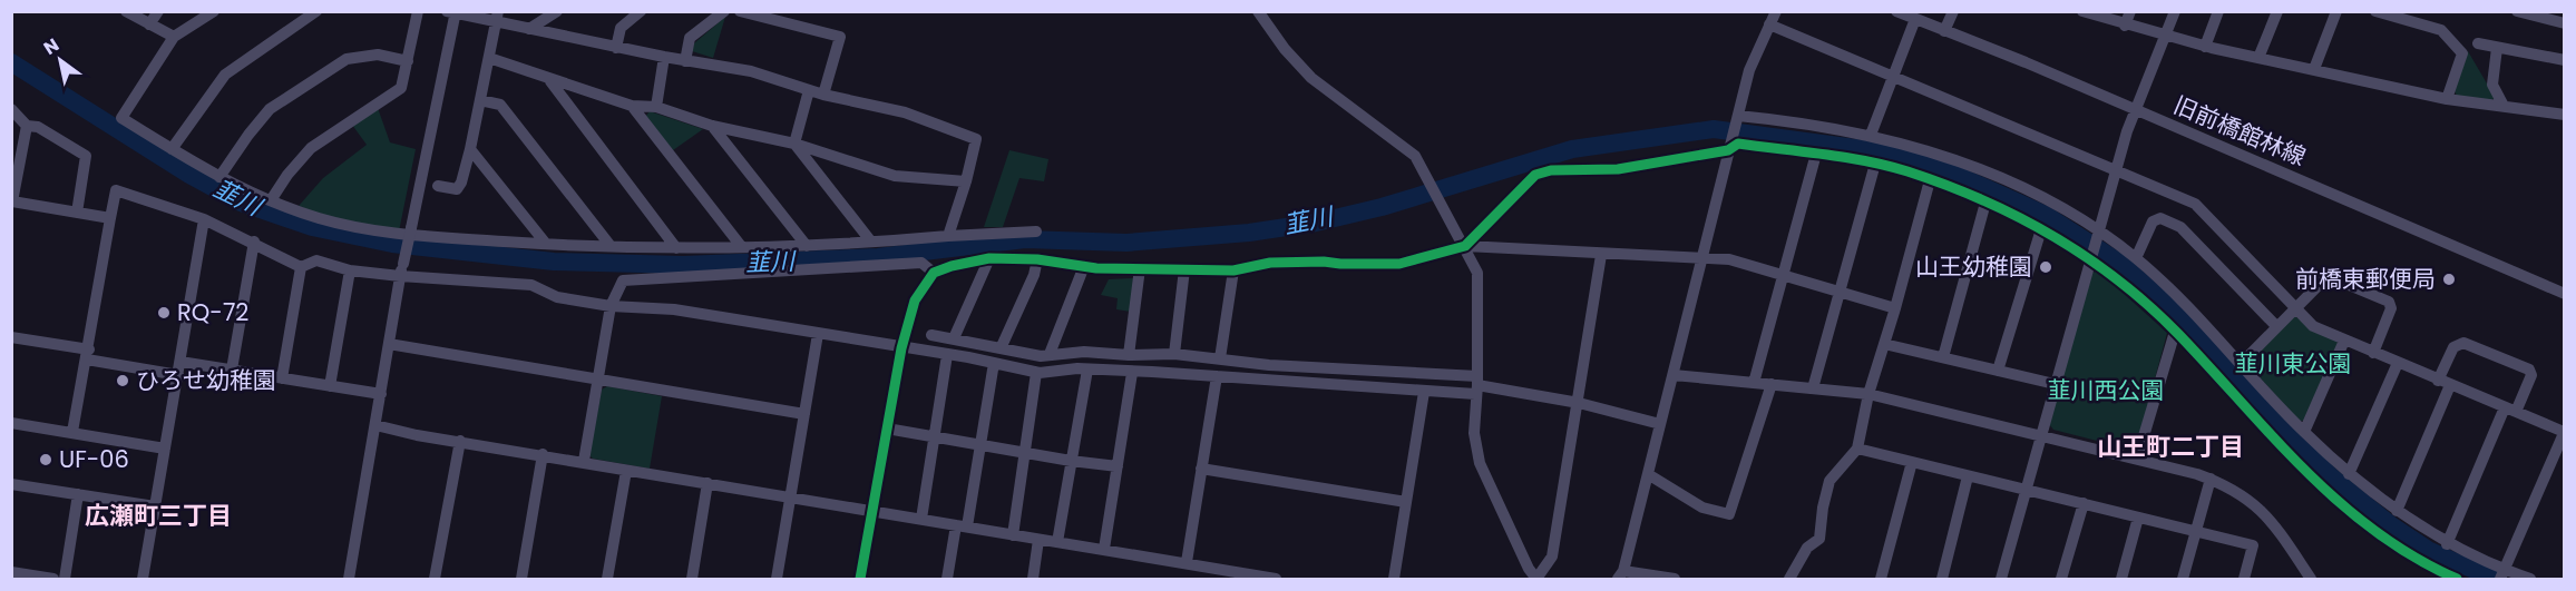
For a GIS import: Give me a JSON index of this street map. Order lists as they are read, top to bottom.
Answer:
{
  "streets": {
    "street": ["旧前橋館林線"]
  },
  "districts": ["山王町二丁目", "広瀬町三丁目"],
  "water": ["韮川"],
  "parks": ["韮川東公園", "韮川西公園"],
  "places": [
    "山王幼稚園",
    "前橋東郵便局",
    "RQ-72",
    "ひろせ幼稚園",
    "UF-06"
  ],
  "north": "top left"
}
